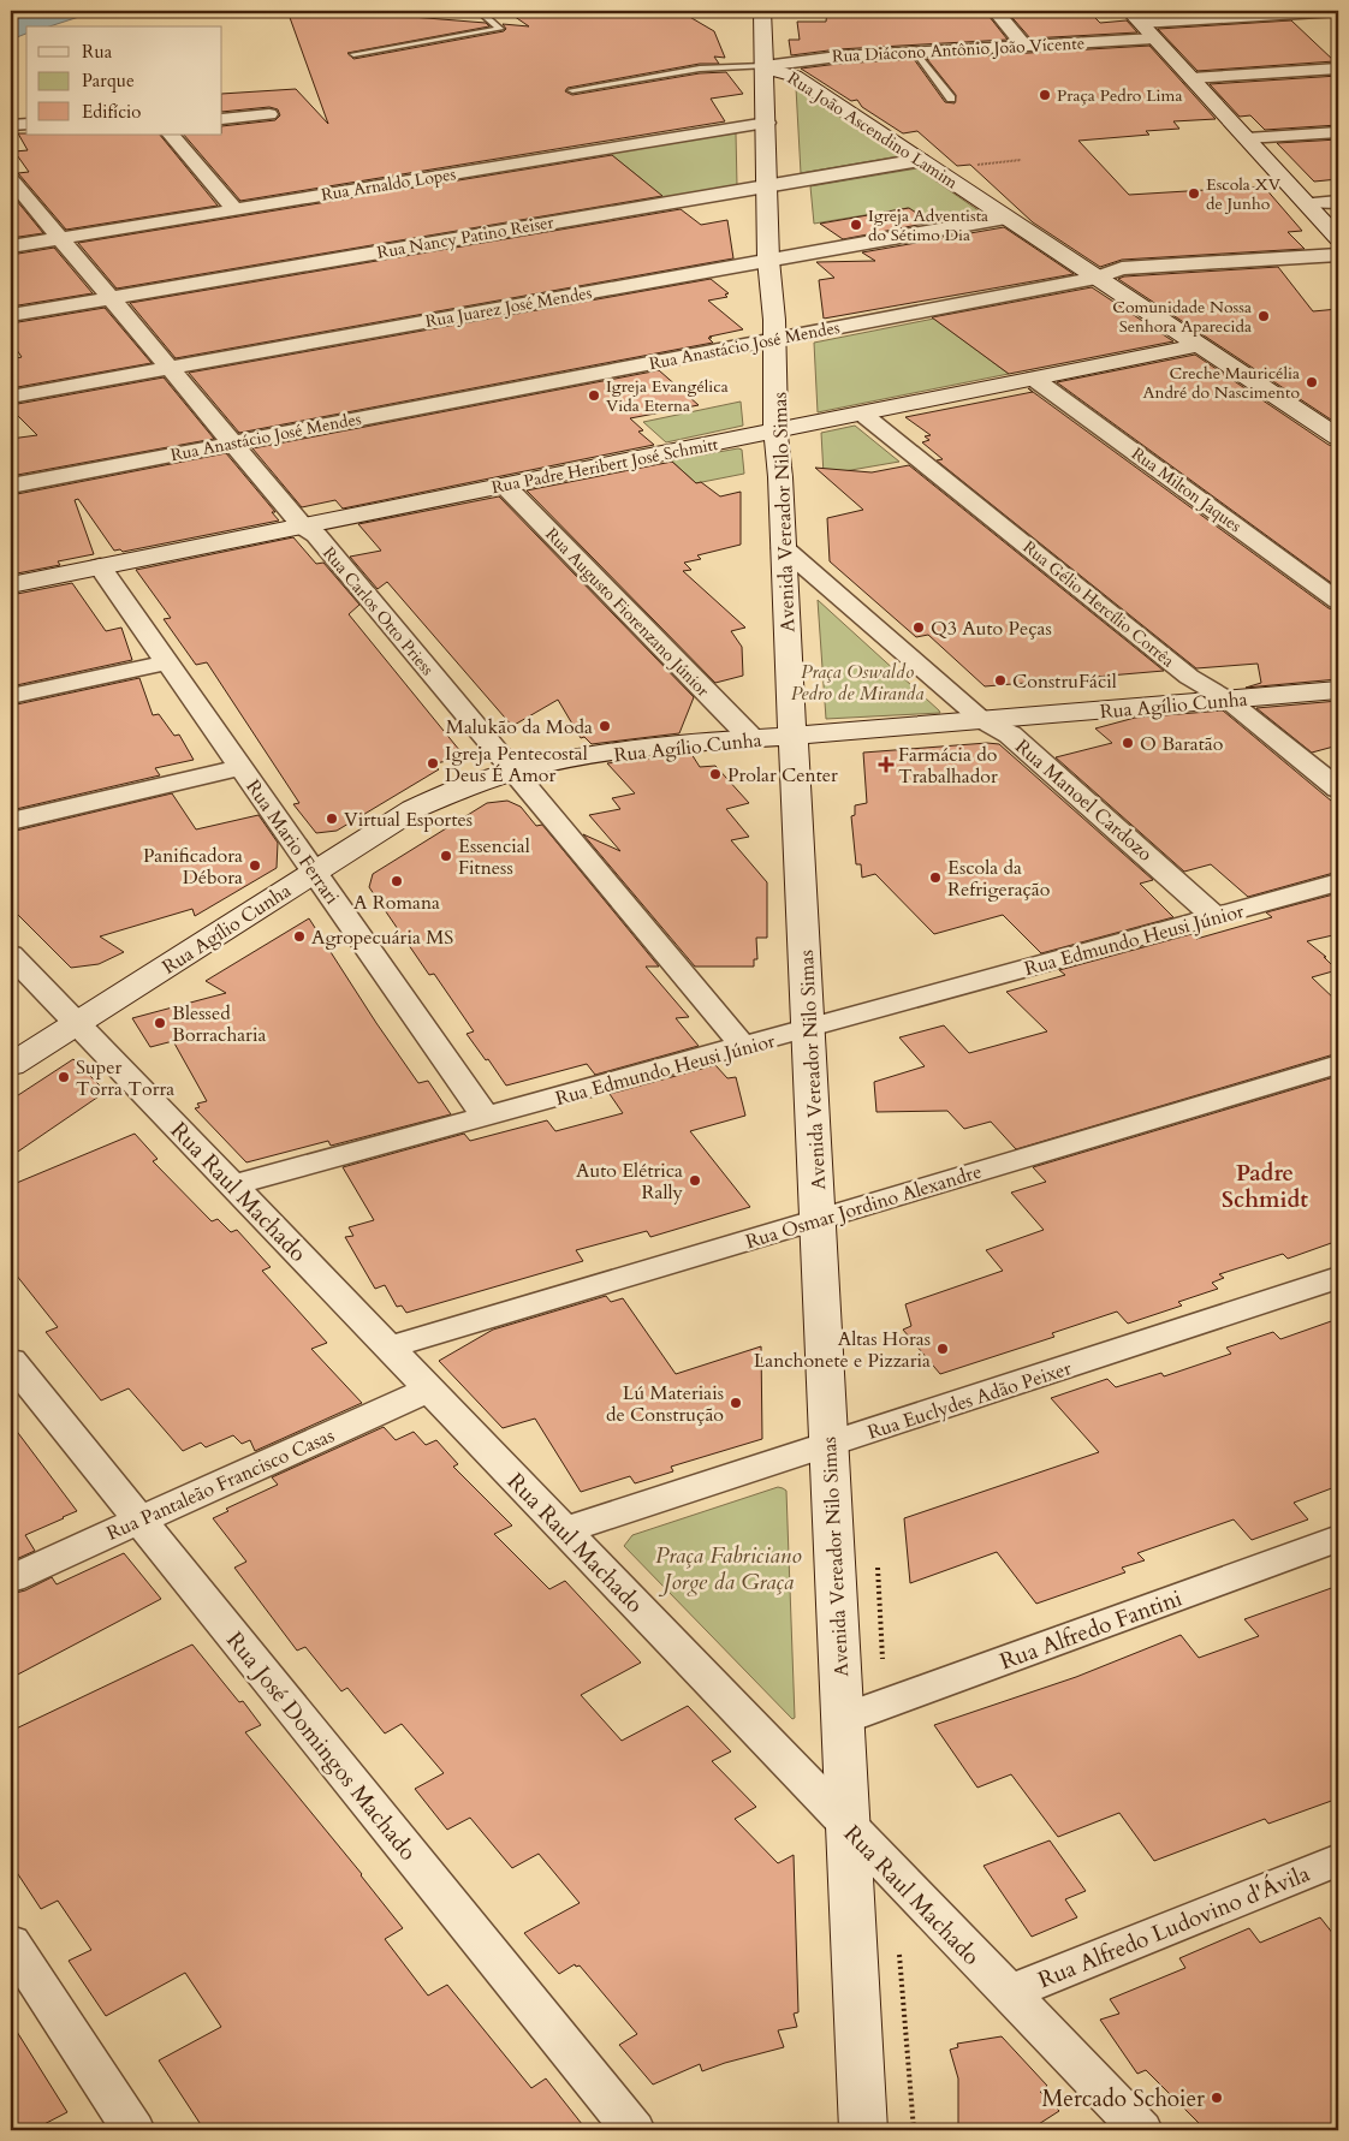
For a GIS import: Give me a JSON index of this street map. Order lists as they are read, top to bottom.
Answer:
{
  "streets": {
    "main road": [
      "Rua João Ascendino Lamim",
      "Rua Padre Heribert José Schmitt",
      "Avenida Vereador Nilo Simas",
      "Rua Agílio Cunha"
    ],
    "street": [
      "Rua Diácono Antônio João Vicente",
      "Rua Arnaldo Lopes",
      "Rua Nancy Patino Reiser",
      "Rua Juarez José Mendes",
      "Rua Anastácio José Mendes",
      "Rua Milton Jaques",
      "Rua Gélio Hercílio Corrêa",
      "Rua Carlos Otto Priess",
      "Rua Augusto Fiorenzano Júnior",
      "Rua Manoel Cardozo",
      "Rua Mario Ferrari",
      "Rua Edmundo Heusi Júnior",
      "Rua Raul Machado",
      "Rua Osmar Jordino Alexandre",
      "Rua Euclydes Adão Peixer",
      "Rua Pantaleão Francisco Casas",
      "Rua Alfredo Fantini",
      "Rua José Domingos Machado",
      "Rua Alfredo Ludovino d'Ávila"
    ]
  },
  "crossings": [
    ["Rua Diácono Antônio João Vicente", "Rua João Ascendino Lamim"],
    ["Rua Diácono Antônio João Vicente", "Avenida Vereador Nilo Simas"],
    ["Rua João Ascendino Lamim", "Rua Nancy Patino Reiser"],
    ["Rua João Ascendino Lamim", "Rua Juarez José Mendes"],
    ["Rua João Ascendino Lamim", "Rua Anastácio José Mendes"],
    ["Rua João Ascendino Lamim", "Rua Padre Heribert José Schmitt"],
    ["Rua João Ascendino Lamim", "Avenida Vereador Nilo Simas"],
    ["Rua Arnaldo Lopes", "Avenida Vereador Nilo Simas"],
    ["Rua Arnaldo Lopes", "Rua Carlos Otto Priess"],
    ["Rua Nancy Patino Reiser", "Avenida Vereador Nilo Simas"],
    ["Rua Nancy Patino Reiser", "Rua Carlos Otto Priess"],
    ["Rua Juarez José Mendes", "Avenida Vereador Nilo Simas"],
    ["Rua Juarez José Mendes", "Rua Carlos Otto Priess"],
    ["Rua Anastácio José Mendes", "Avenida Vereador Nilo Simas"],
    ["Rua Anastácio José Mendes", "Rua Carlos Otto Priess"],
    ["Rua Padre Heribert José Schmitt", "Rua Milton Jaques"],
    ["Rua Padre Heribert José Schmitt", "Avenida Vereador Nilo Simas"],
    ["Rua Padre Heribert José Schmitt", "Rua Gélio Hercílio Corrêa"],
    ["Rua Padre Heribert José Schmitt", "Rua Carlos Otto Priess"],
    ["Rua Padre Heribert José Schmitt", "Rua Augusto Fiorenzano Júnior"],
    ["Rua Padre Heribert José Schmitt", "Rua Mario Ferrari"],
    ["Avenida Vereador Nilo Simas", "Rua Agílio Cunha"],
    ["Avenida Vereador Nilo Simas", "Rua Manoel Cardozo"],
    ["Avenida Vereador Nilo Simas", "Rua Edmundo Heusi Júnior"],
    ["Avenida Vereador Nilo Simas", "Rua Raul Machado"],
    ["Avenida Vereador Nilo Simas", "Rua Osmar Jordino Alexandre"],
    ["Avenida Vereador Nilo Simas", "Rua Euclydes Adão Peixer"],
    ["Avenida Vereador Nilo Simas", "Rua Alfredo Fantini"],
    ["Rua Gélio Hercílio Corrêa", "Rua Agílio Cunha"],
    ["Rua Carlos Otto Priess", "Rua Agílio Cunha"],
    ["Rua Carlos Otto Priess", "Rua Edmundo Heusi Júnior"],
    ["Rua Augusto Fiorenzano Júnior", "Rua Agílio Cunha"],
    ["Rua Agílio Cunha", "Rua Manoel Cardozo"],
    ["Rua Agílio Cunha", "Rua Mario Ferrari"],
    ["Rua Agílio Cunha", "Rua Raul Machado"],
    ["Rua Manoel Cardozo", "Rua Edmundo Heusi Júnior"],
    ["Rua Mario Ferrari", "Rua Edmundo Heusi Júnior"],
    ["Rua Edmundo Heusi Júnior", "Rua Raul Machado"],
    ["Rua Raul Machado", "Rua Osmar Jordino Alexandre"],
    ["Rua Raul Machado", "Rua Euclydes Adão Peixer"],
    ["Rua Raul Machado", "Rua Pantaleão Francisco Casas"],
    ["Rua Raul Machado", "Rua Alfredo Ludovino d'Ávila"],
    ["Rua Pantaleão Francisco Casas", "Rua José Domingos Machado"]
  ],
  "districts": ["Padre Schmidt"],
  "parks": ["Praça Oswaldo Pedro de Miranda", "Praça Fabriciano Jorge da Graça"],
  "places": {
    "other": [
      "Praça Pedro Lima",
      "Escola XV de Junho",
      "Igreja Adventista do Sétimo Dia",
      "Comunidade Nossa Senhora Aparecida",
      "Creche Mauricélia André do Nascimento",
      "Igreja Evangélica Vida Eterna",
      "Q3 Auto Peças",
      "ConstruFácil",
      "Malukão da Moda",
      "O Baratão",
      "Igreja Pentecostal Deus É Amor",
      "Prolar Center",
      "Virtual Esportes",
      "Essencial Fitness",
      "Panificadora Débora",
      "Escola da Refrigeração",
      "A Romana",
      "Agropecuária MS",
      "Blessed Borracharia",
      "Super Torra Torra",
      "Auto Elétrica Rally",
      "Altas Horas Lanchonete e Pizzaria",
      "Lú Materiais de Construção",
      "Mercado Schoier"
    ],
    "health": ["Farmácia do Trabalhador"]
  },
  "legend": ["Rua", "Parque", "Edifício"]
}
